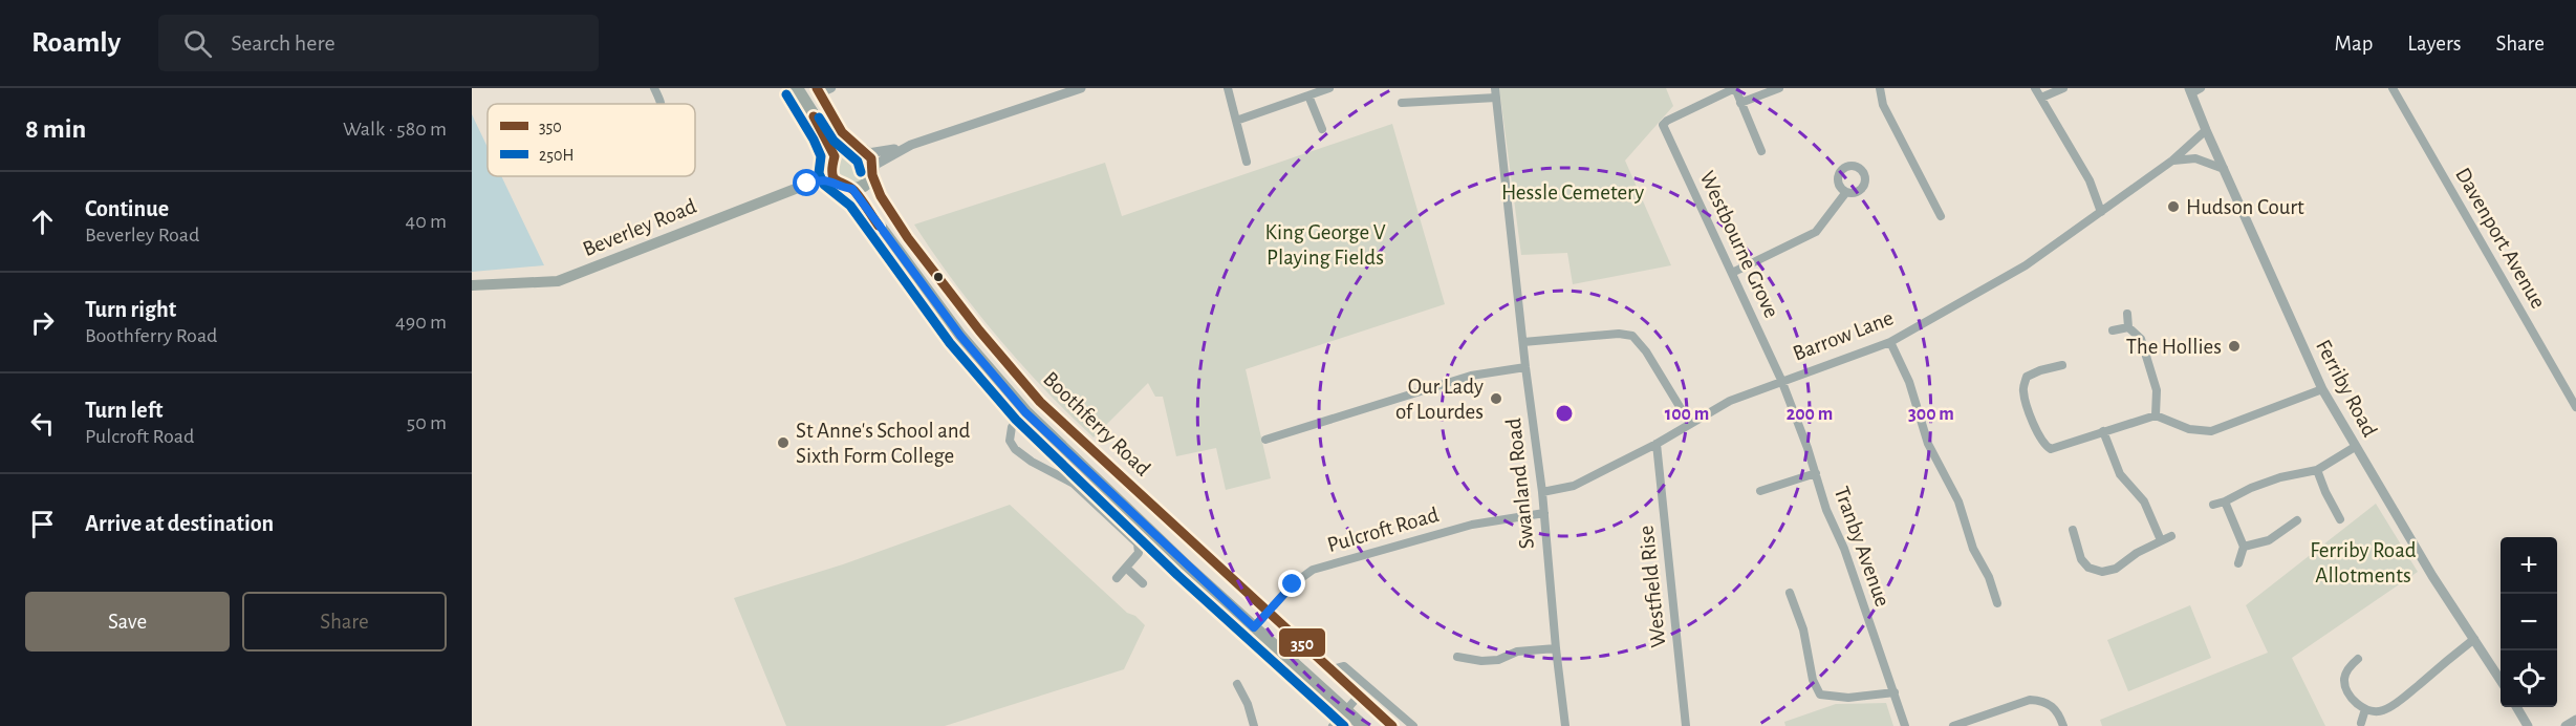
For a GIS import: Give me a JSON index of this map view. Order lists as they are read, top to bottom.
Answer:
{
  "streets": {
    "main road": ["Beverley Road", "Boothferry Road"],
    "street": [
      "Davenport Avenue",
      "Westbourne Grove",
      "Barrow Lane",
      "Ferriby Road",
      "Swanland Road",
      "Pulcroft Road",
      "Tranby Avenue",
      "Westfield Rise"
    ]
  },
  "crossings": [
    ["Beverley Road", "Boothferry Road"],
    ["Westbourne Grove", "Barrow Lane"],
    ["Westbourne Grove", "Tranby Avenue"],
    ["Barrow Lane", "Ferriby Road"],
    ["Barrow Lane", "Swanland Road"],
    ["Barrow Lane", "Tranby Avenue"],
    ["Barrow Lane", "Westfield Rise"],
    ["Boothferry Road", "Pulcroft Road"],
    ["Swanland Road", "Pulcroft Road"]
  ],
  "parks": ["Hessle Cemetery", "King George V Playing Fields", "Ferriby Road Allotments"],
  "places": [
    "Hudson Court",
    "The Hollies",
    "Our Lady of Lourdes",
    "St Anne's School and Sixth Form College"
  ],
  "lines": ["transit line 350", "transit line 250H"],
  "legend": ["350", "250H"],
  "page": {
    "header": "Roamly",
    "search": "Search here",
    "nav": ["Map", "Layers", "Share"],
    "heading": ["8 min", "Walk · 580 m"],
    "list": [
      ["Continue", "Beverley Road", "40 m"],
      ["Turn right", "Boothferry Road", "490 m"],
      ["Turn left", "Pulcroft Road", "50 m"],
      "Arrive at destination"
    ],
    "map_buttons": ["+", "−"],
    "buttons": ["Save", "Share"]
  },
  "rings": ["100 m", "200 m", "300 m"]
}
